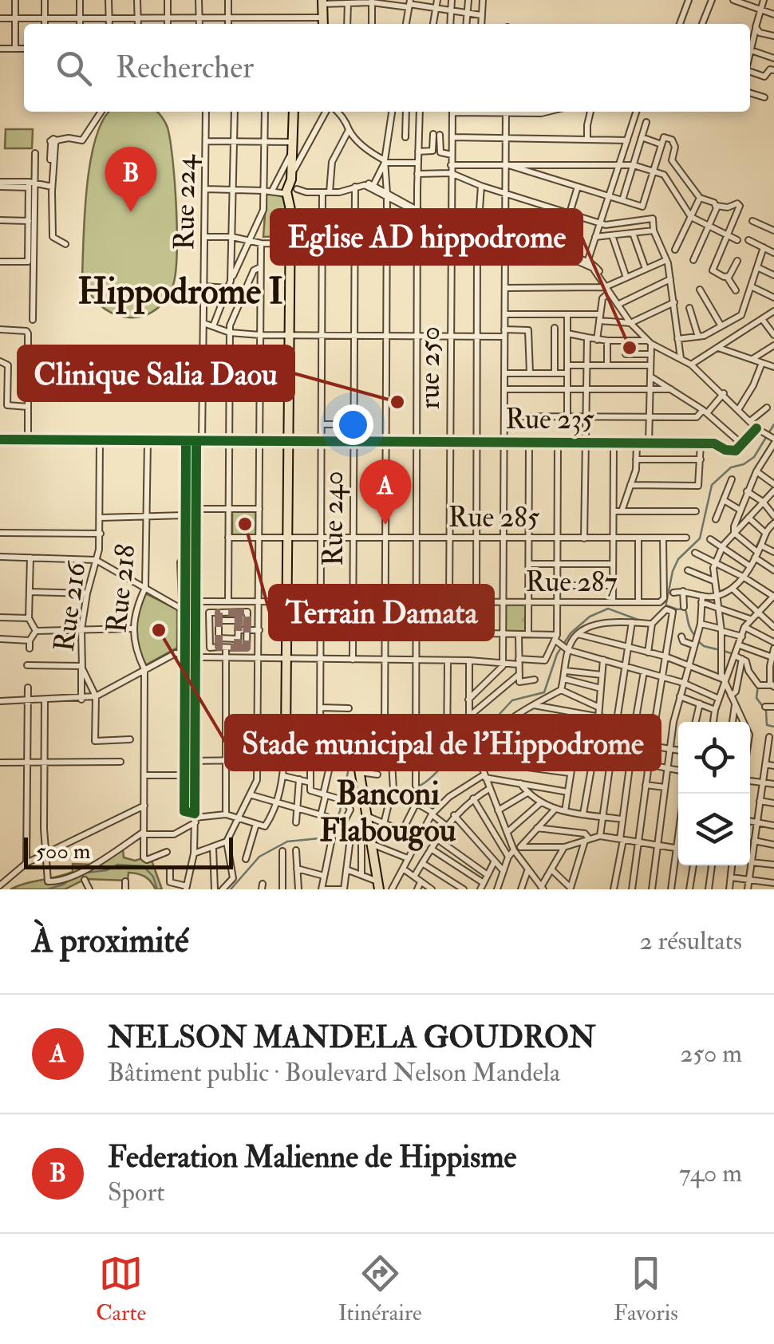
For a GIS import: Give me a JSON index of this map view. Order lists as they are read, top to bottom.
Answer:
{
  "streets": {
    "street": [
      "Rue 224",
      "rue 250",
      "Rue 235",
      "Rue 285",
      "Rue 240",
      "Rue 287",
      "Rue 218",
      "Rue 216"
    ]
  },
  "crossings": [
    ["Rue 224", "Rue 235"],
    ["Rue 224", "Rue 287"],
    ["rue 250", "Rue 235"],
    ["rue 250", "Rue 285"],
    ["rue 250", "Rue 287"],
    ["Rue 235", "Rue 240"],
    ["Rue 235", "Rue 218"],
    ["Rue 235", "Rue 216"],
    ["Rue 285", "Rue 240"],
    ["Rue 285", "Rue 287"],
    ["Rue 240", "Rue 287"]
  ],
  "districts": ["Hippodrome I", "Banconi Flabougou"],
  "places": [
    "Eglise AD hippodrome",
    "Clinique Salia Daou",
    "Terrain Damata",
    "Stade municipal de l'Hippodrome"
  ],
  "scale_bar": "500 m",
  "page": {
    "search": "Rechercher",
    "pins": ["B", "A"],
    "scale": "500 m",
    "heading": ["À proximité", "2 résultats"],
    "list": [
      {
        "mark": "A",
        "name": "NELSON MANDELA GOUDRON",
        "note": "Bâtiment public · Boulevard Nelson Mandela",
        "value": "250 m"
      },
      {
        "mark": "B",
        "name": "Federation Malienne de Hippisme",
        "note": "Sport",
        "value": "740 m"
      }
    ],
    "nav": ["Carte", "Itinéraire", "Favoris"]
  }
}
